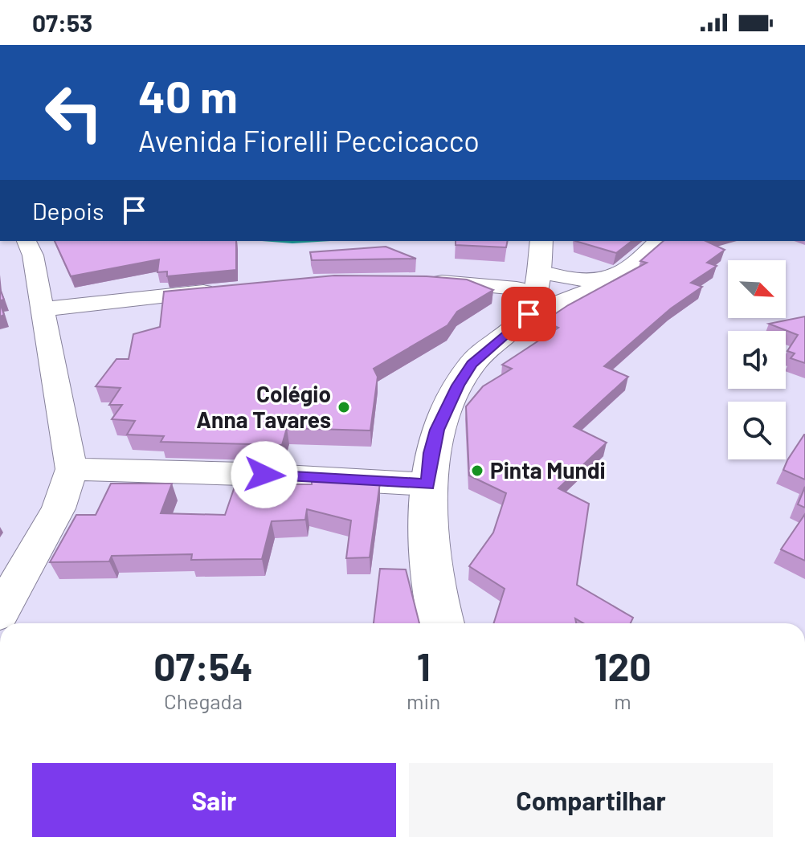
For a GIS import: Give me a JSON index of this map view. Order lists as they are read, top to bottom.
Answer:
{
  "places": ["Colégio Anna Tavares", "Pinta Mundi"],
  "north": "bottom right",
  "page": {
    "status": "07:53",
    "turn": ["40 m", "Avenida Fiorelli Peccicacco"],
    "then": "Depois",
    "eta": [
      "07:54",
      "Chegada",
      "1",
      "min",
      "120",
      "m"
    ],
    "buttons": ["Sair", "Compartilhar"]
  }
}
